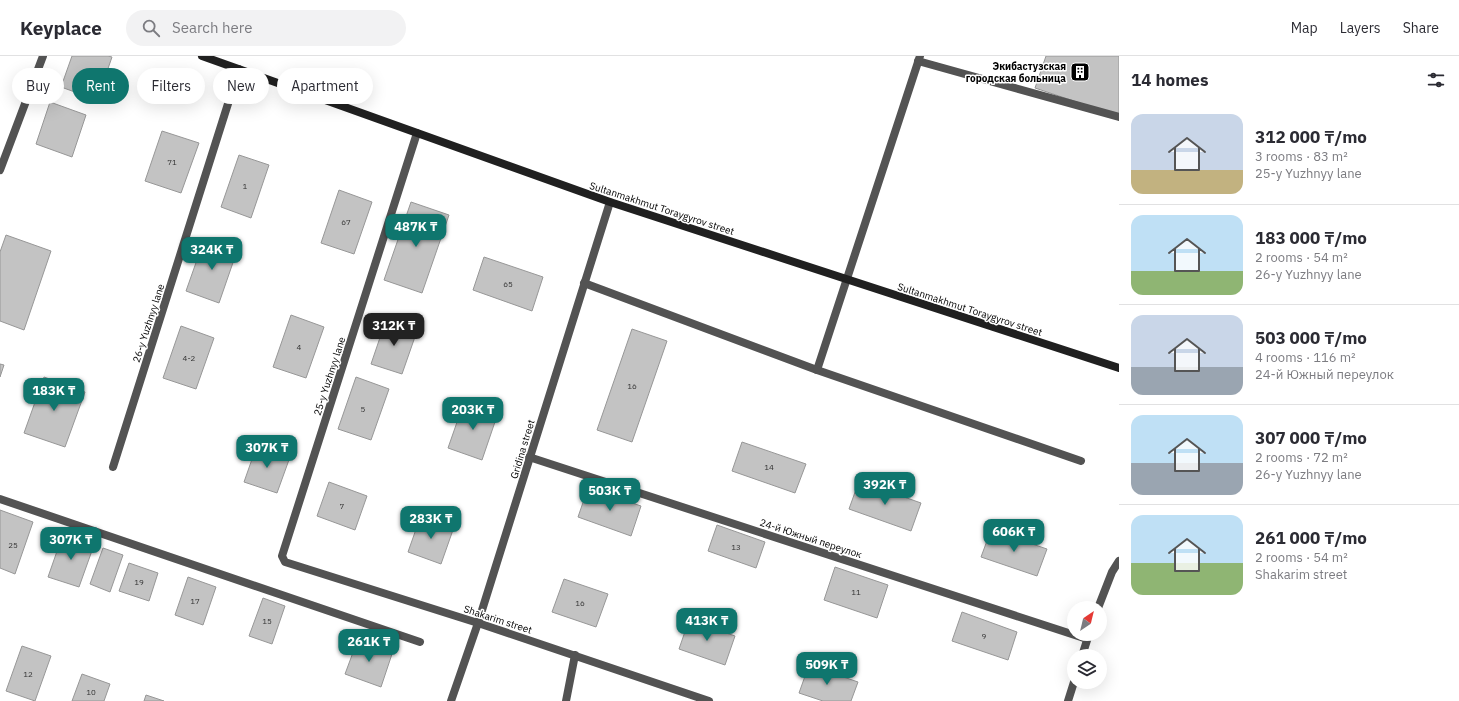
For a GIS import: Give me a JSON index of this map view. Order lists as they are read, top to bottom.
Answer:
{
  "streets": {
    "main road": ["Sultanmakhmut Toraygyrov street"],
    "street": [
      "26-y Yuzhnyy lane",
      "25-y Yuzhnyy lane",
      "Gridina street",
      "24-й Южный переулок",
      "Shakarim street"
    ]
  },
  "crossings": [
    ["Sultanmakhmut Toraygyrov street", "25-y Yuzhnyy lane"],
    ["Sultanmakhmut Toraygyrov street", "Gridina street"],
    ["25-y Yuzhnyy lane", "Shakarim street"],
    ["Gridina street", "24-й Южный переулок"],
    ["Gridina street", "Shakarim street"]
  ],
  "places": {
    "building": ["Экибастузская городская больница"]
  },
  "house_numbers": [
    "71",
    "1",
    "67",
    "65",
    "4",
    "4-2",
    "16",
    "5",
    "14",
    "7",
    "25",
    "13",
    "19",
    "11",
    "17",
    "16",
    "15",
    "9",
    "12",
    "10"
  ],
  "north": "top right",
  "page": {
    "header": "Keyplace",
    "search": "Search here",
    "nav": ["Map", "Layers", "Share"],
    "heading": "14 homes",
    "chip": [
      "Buy",
      "Rent",
      "Filters",
      "New",
      "Apartment"
    ],
    "list": [
      {
        "name": "312 000 ₸/mo",
        "note": "3 rooms · 83 m² · 25-y Yuzhnyy lane"
      },
      {
        "name": "183 000 ₸/mo",
        "note": "2 rooms · 54 m² · 26-y Yuzhnyy lane"
      },
      {
        "name": "503 000 ₸/mo",
        "note": "4 rooms · 116 m² · 24-й Южный переулок"
      },
      {
        "name": "307 000 ₸/mo",
        "note": "2 rooms · 72 m² · 26-y Yuzhnyy lane"
      },
      {
        "name": "261 000 ₸/mo",
        "note": "2 rooms · 54 m² · Shakarim street"
      }
    ],
    "price": [
      "487K ₸",
      "324K ₸",
      "312K ₸",
      "183K ₸",
      "203K ₸",
      "307K ₸",
      "392K ₸",
      "503K ₸",
      "283K ₸",
      "606K ₸",
      "307K ₸",
      "413K ₸",
      "261K ₸",
      "509K ₸"
    ]
  }
}
